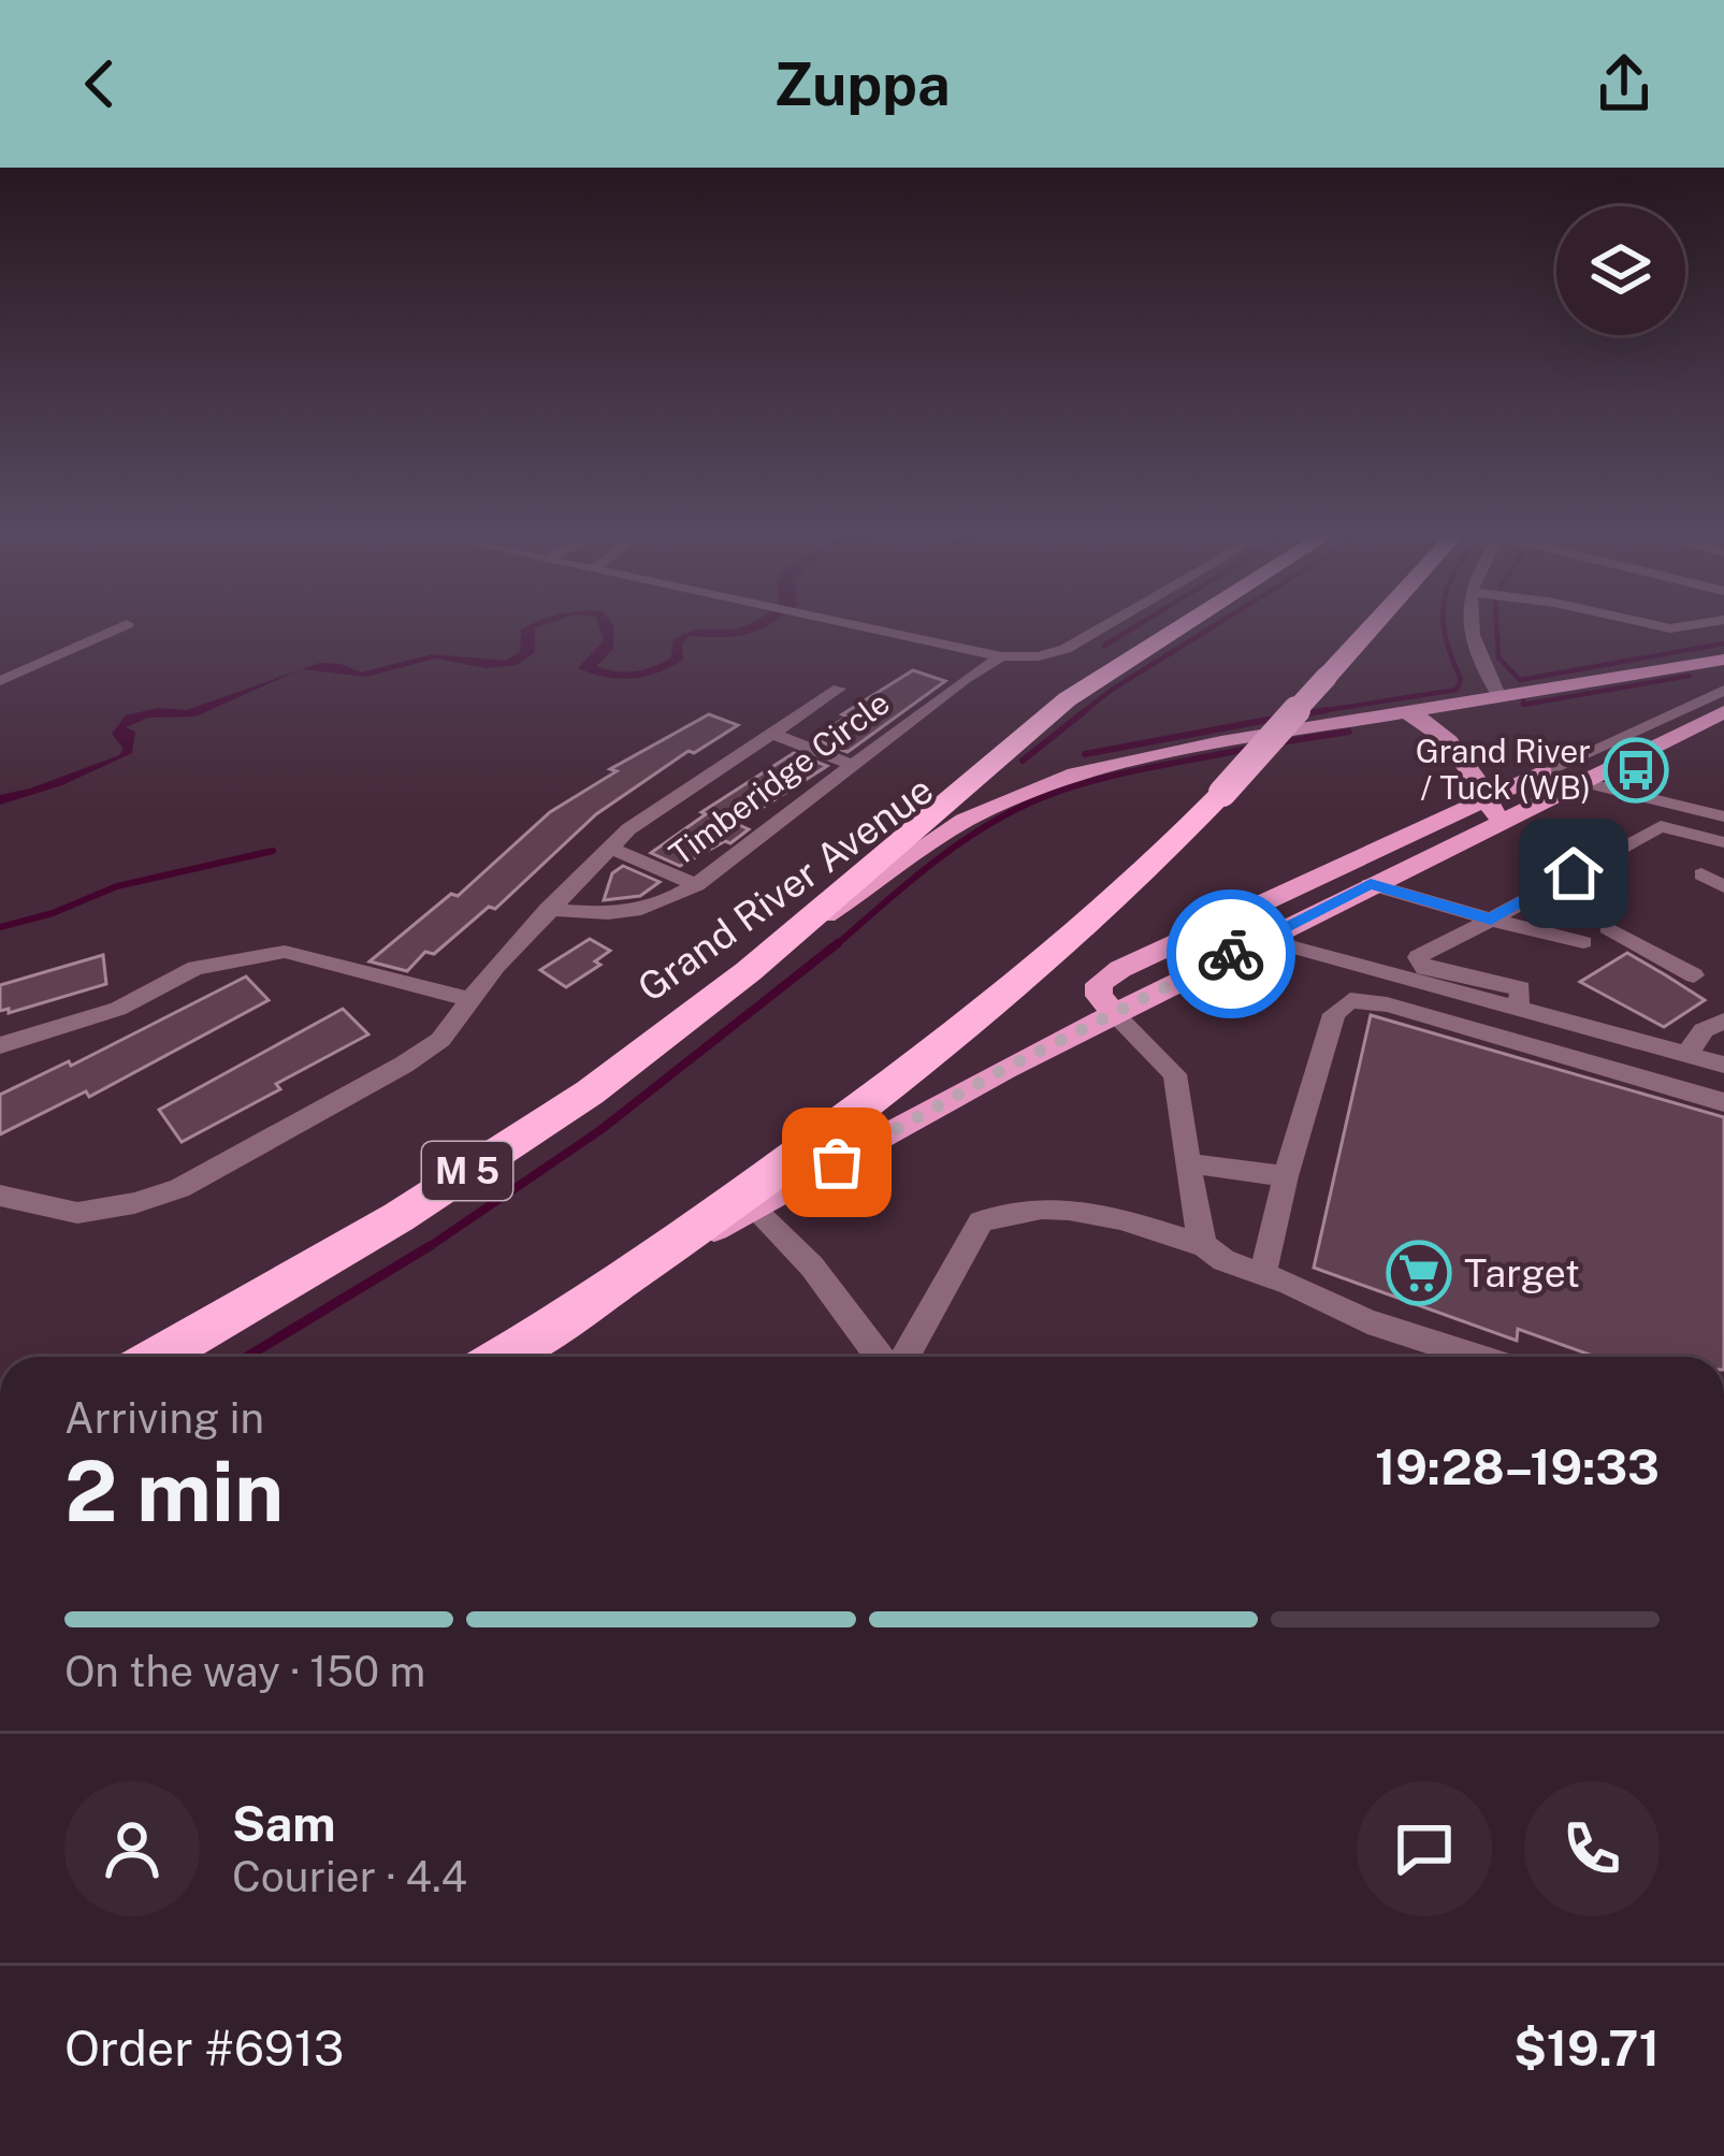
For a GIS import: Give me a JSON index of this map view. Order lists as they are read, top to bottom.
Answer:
{
  "streets": {
    "highway": ["Grand River Avenue", "M 5"],
    "street": ["Timberidge Circle"]
  },
  "crossings": [
    ["Grand River Avenue", "M 5"]
  ],
  "places": {
    "bus stop": ["Grand River / Tuck (WB)"],
    "supermarket": ["Target"]
  },
  "page": {
    "header": "Zuppa",
    "heading": ["2 min", "Arriving in", "19:28–19:33"],
    "panel": [
      "Sam",
      "Courier · 4.4",
      "Order #6913",
      "$19.71"
    ],
    "bar": "On the way · 150 m"
  }
}
